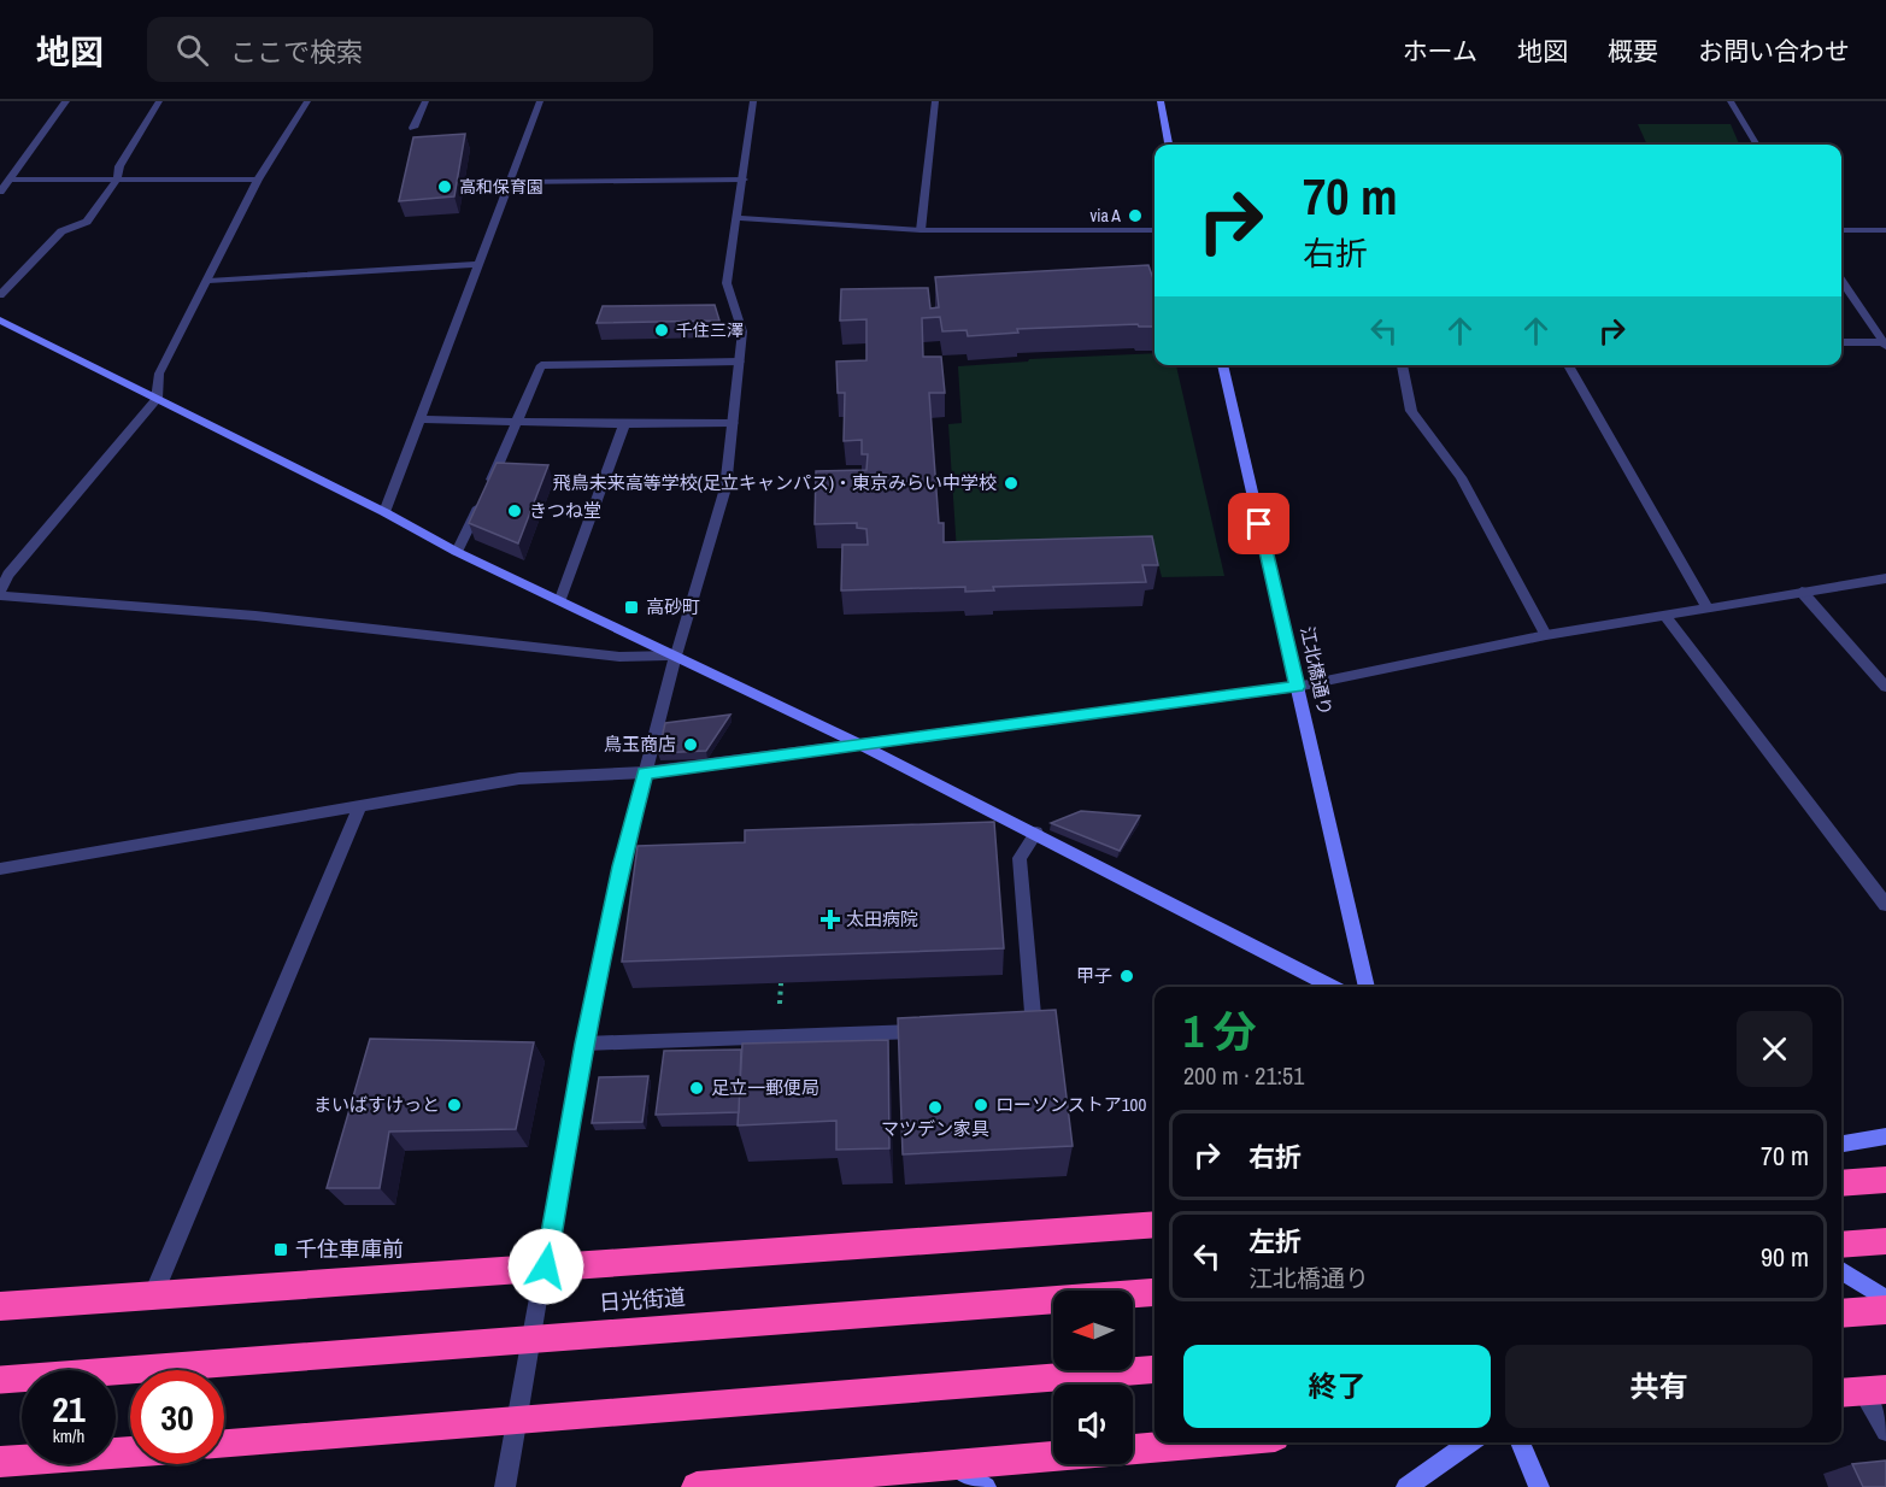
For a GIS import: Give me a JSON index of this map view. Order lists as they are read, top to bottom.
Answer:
{
  "streets": {
    "highway": ["日光街道"],
    "street": ["江北橋通り"]
  },
  "places": {
    "other": [
      "高和保育園",
      "via A",
      "千住三澤",
      "飛鳥未来高等学校(足立キャンパス)・東京みらい中学校",
      "きつね堂",
      "鳥玉商店",
      "甲子",
      "足立一郵便局",
      "まいばすけっと",
      "ローソンストア100",
      "マツデン家具"
    ],
    "transit": ["高砂町", "千住車庫前"],
    "health": ["太田病院"]
  },
  "north": "left",
  "page": {
    "header": "地図",
    "search": "ここで検索",
    "nav": [
      "ホーム",
      "地図",
      "概要",
      "お問い合わせ"
    ],
    "turn": ["70 m", "右折"],
    "heading": ["1 分", "200 m · 21:51"],
    "list": [
      {
        "name": "右折",
        "value": "70 m"
      },
      {
        "name": "左折",
        "note": "江北橋通り",
        "value": "90 m"
      }
    ],
    "buttons": ["終了", "共有"],
    "speed": "21 km/h",
    "limit": "30"
  }
}
